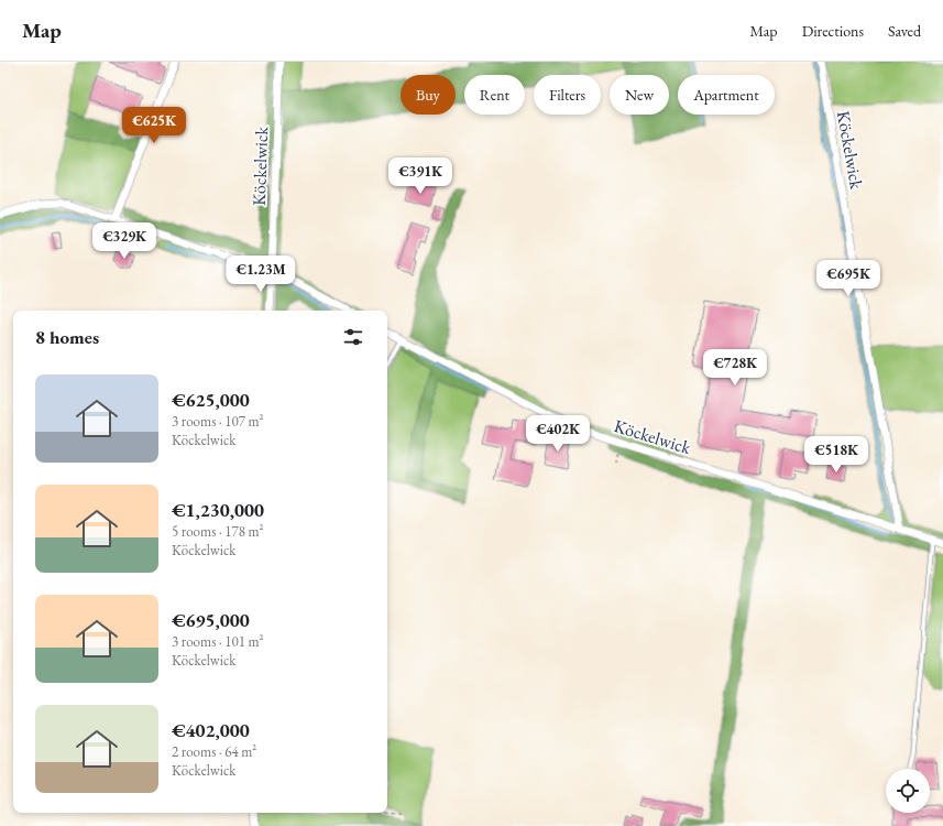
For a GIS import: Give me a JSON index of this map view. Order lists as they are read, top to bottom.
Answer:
{
  "streets": {
    "street": ["Köckelwick"]
  },
  "page": {
    "header": "Map",
    "nav": ["Map", "Directions", "Saved"],
    "chip": [
      "Buy",
      "Rent",
      "Filters",
      "New",
      "Apartment"
    ],
    "price": [
      "€625K",
      "€391K",
      "€329K",
      "€1.23M",
      "€695K",
      "€728K",
      "€402K",
      "€518K"
    ],
    "heading": "8 homes",
    "list": [
      {
        "name": "€625,000",
        "note": "3 rooms · 107 m² · Köckelwick"
      },
      {
        "name": "€1,230,000",
        "note": "5 rooms · 178 m² · Köckelwick"
      },
      {
        "name": "€695,000",
        "note": "3 rooms · 101 m² · Köckelwick"
      },
      {
        "name": "€402,000",
        "note": "2 rooms · 64 m² · Köckelwick"
      }
    ]
  }
}
